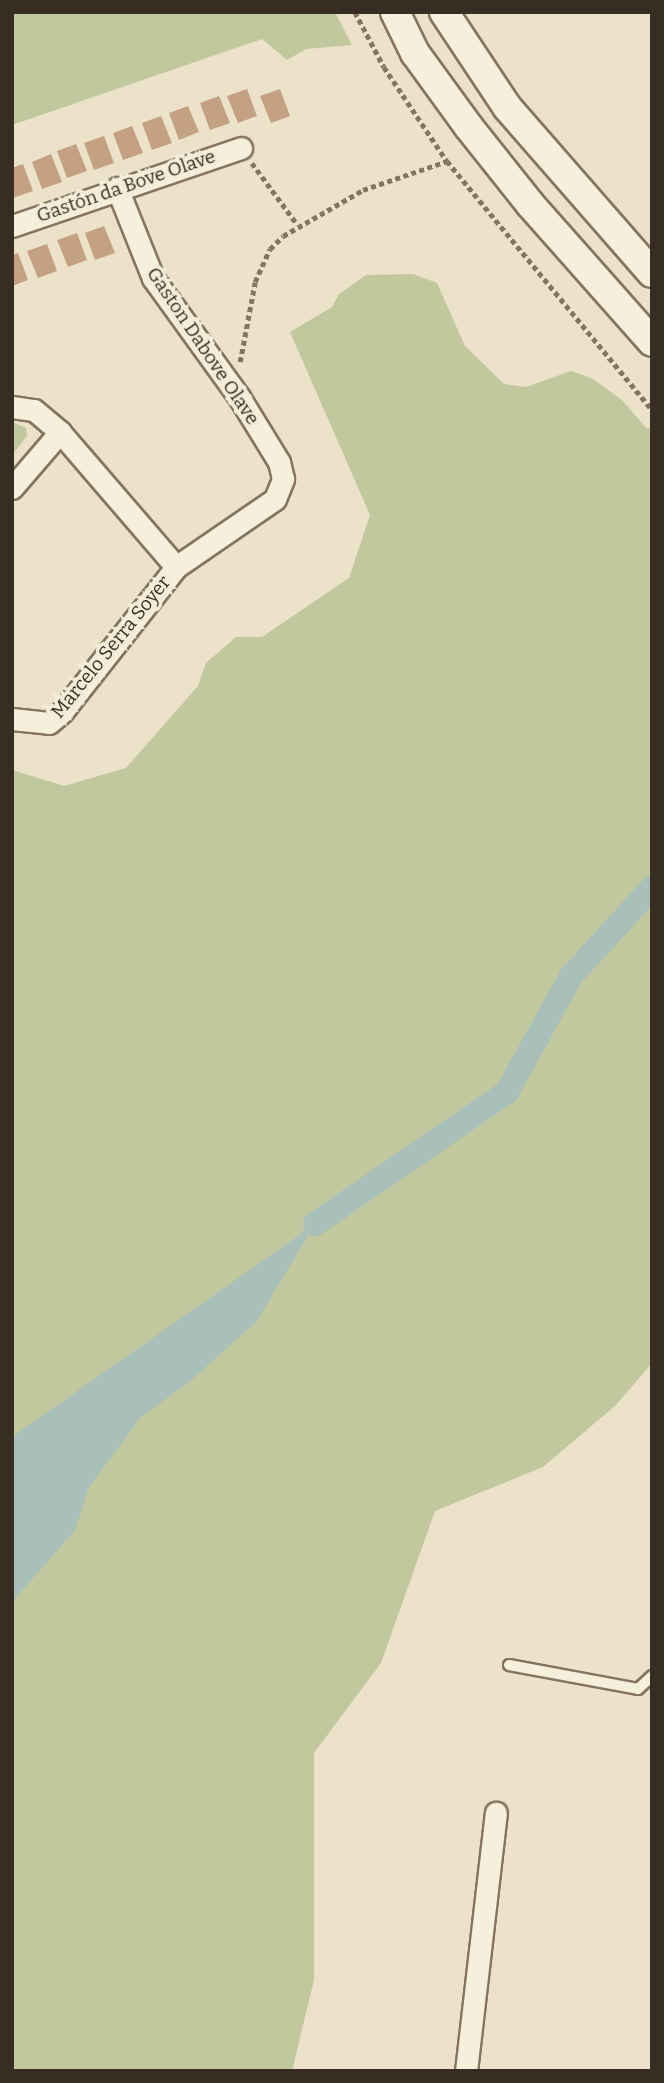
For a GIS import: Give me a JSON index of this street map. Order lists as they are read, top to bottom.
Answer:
{
  "streets": {
    "street": ["Gastón da Bove Olave", "Gaston Dabove Olave", "Marcelo Serra Soyer"]
  },
  "crossings": [
    ["Gastón da Bove Olave", "Gaston Dabove Olave"],
    ["Gaston Dabove Olave", "Marcelo Serra Soyer"]
  ]
}
